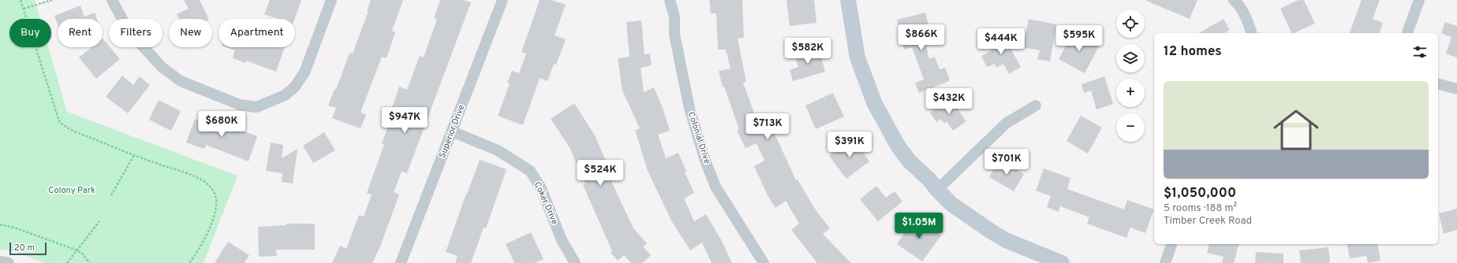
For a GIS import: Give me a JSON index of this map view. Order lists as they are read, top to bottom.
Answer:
{
  "streets": {
    "street": ["Superior Drive", "Colonial Drive", "Coker Drive"]
  },
  "crossings": [
    ["Superior Drive", "Coker Drive"]
  ],
  "parks": ["Colony Park"],
  "scale_bar": "20 m",
  "page": {
    "map_buttons": ["+", "−"],
    "chip": [
      "Buy",
      "Rent",
      "Filters",
      "New",
      "Apartment"
    ],
    "price": [
      "$866K",
      "$595K",
      "$444K",
      "$582K",
      "$432K",
      "$947K",
      "$680K",
      "$713K",
      "$391K",
      "$701K",
      "$524K",
      "$1.05M"
    ],
    "heading": "12 homes",
    "list": [
      {
        "name": "$1,050,000",
        "note": "5 rooms · 188 m² · Timber Creek Road"
      }
    ],
    "scale": "20 m"
  }
}
